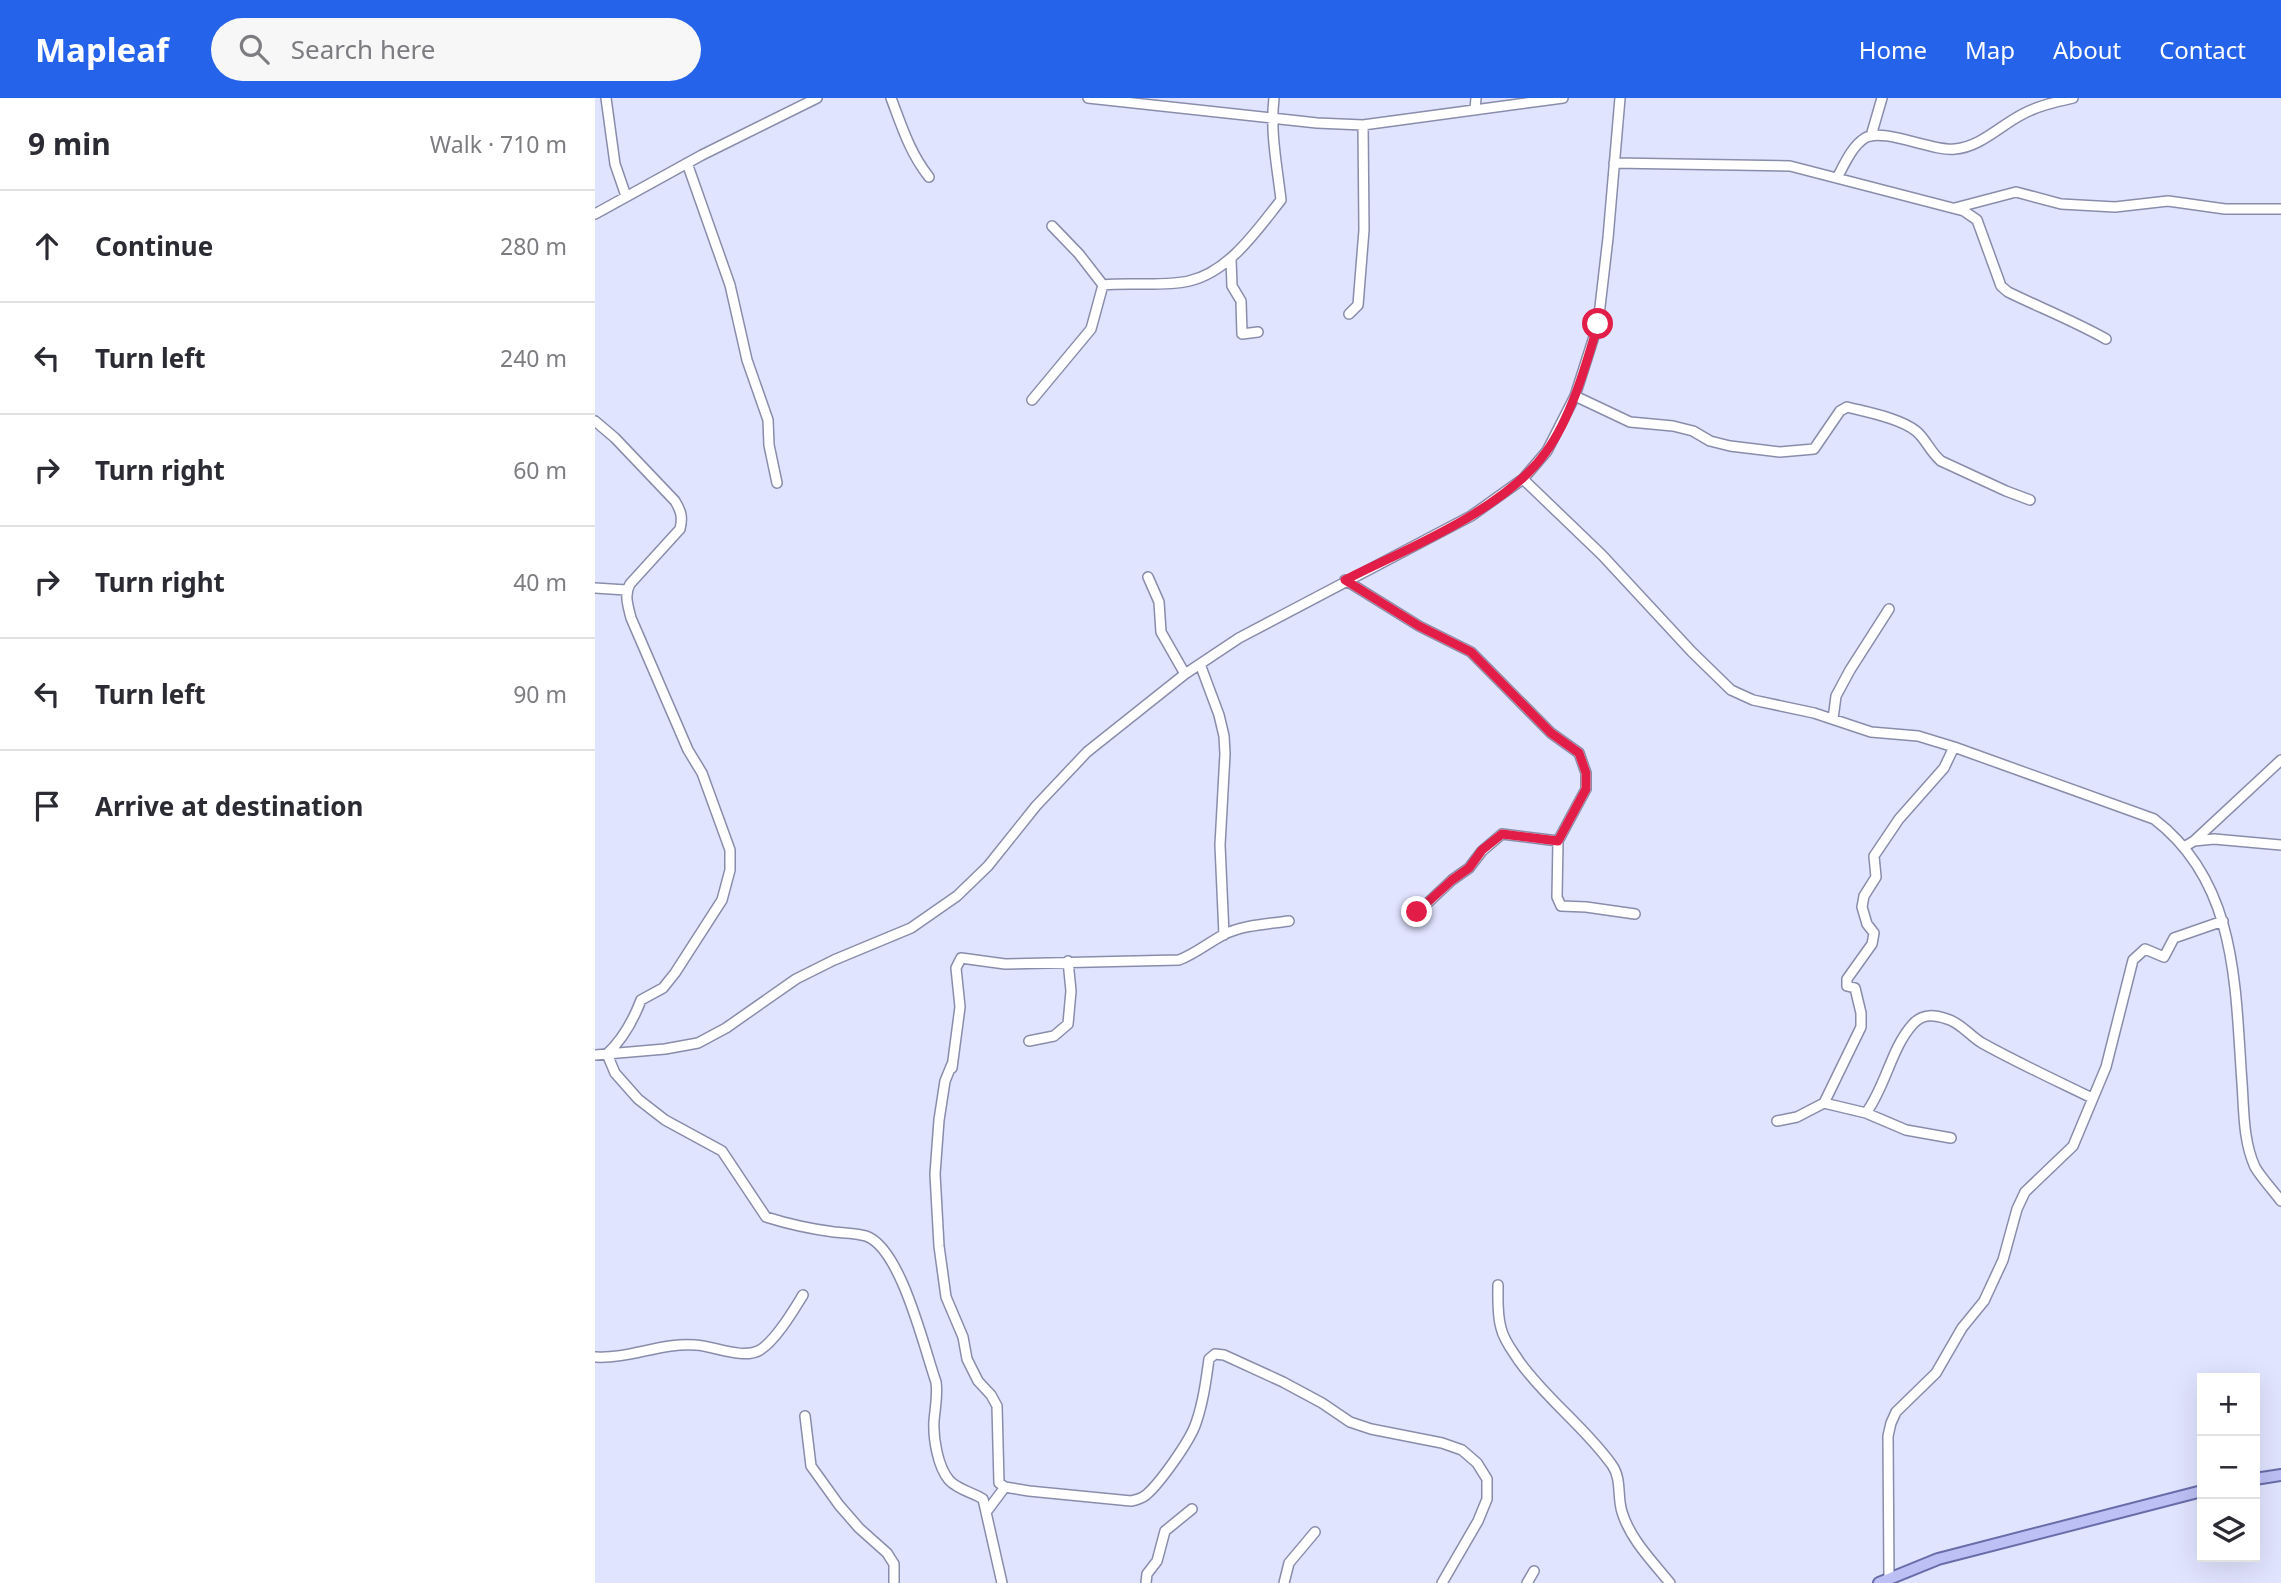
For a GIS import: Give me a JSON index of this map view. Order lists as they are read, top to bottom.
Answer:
{
  "page": {
    "header": "Mapleaf",
    "search": "Search here",
    "nav": [
      "Home",
      "Map",
      "About",
      "Contact"
    ],
    "heading": ["9 min", "Walk · 710 m"],
    "list": [
      ["Continue", "280 m"],
      ["Turn left", "240 m"],
      ["Turn right", "60 m"],
      ["Turn right", "40 m"],
      ["Turn left", "90 m"],
      "Arrive at destination"
    ],
    "map_buttons": ["+", "−"]
  }
}
